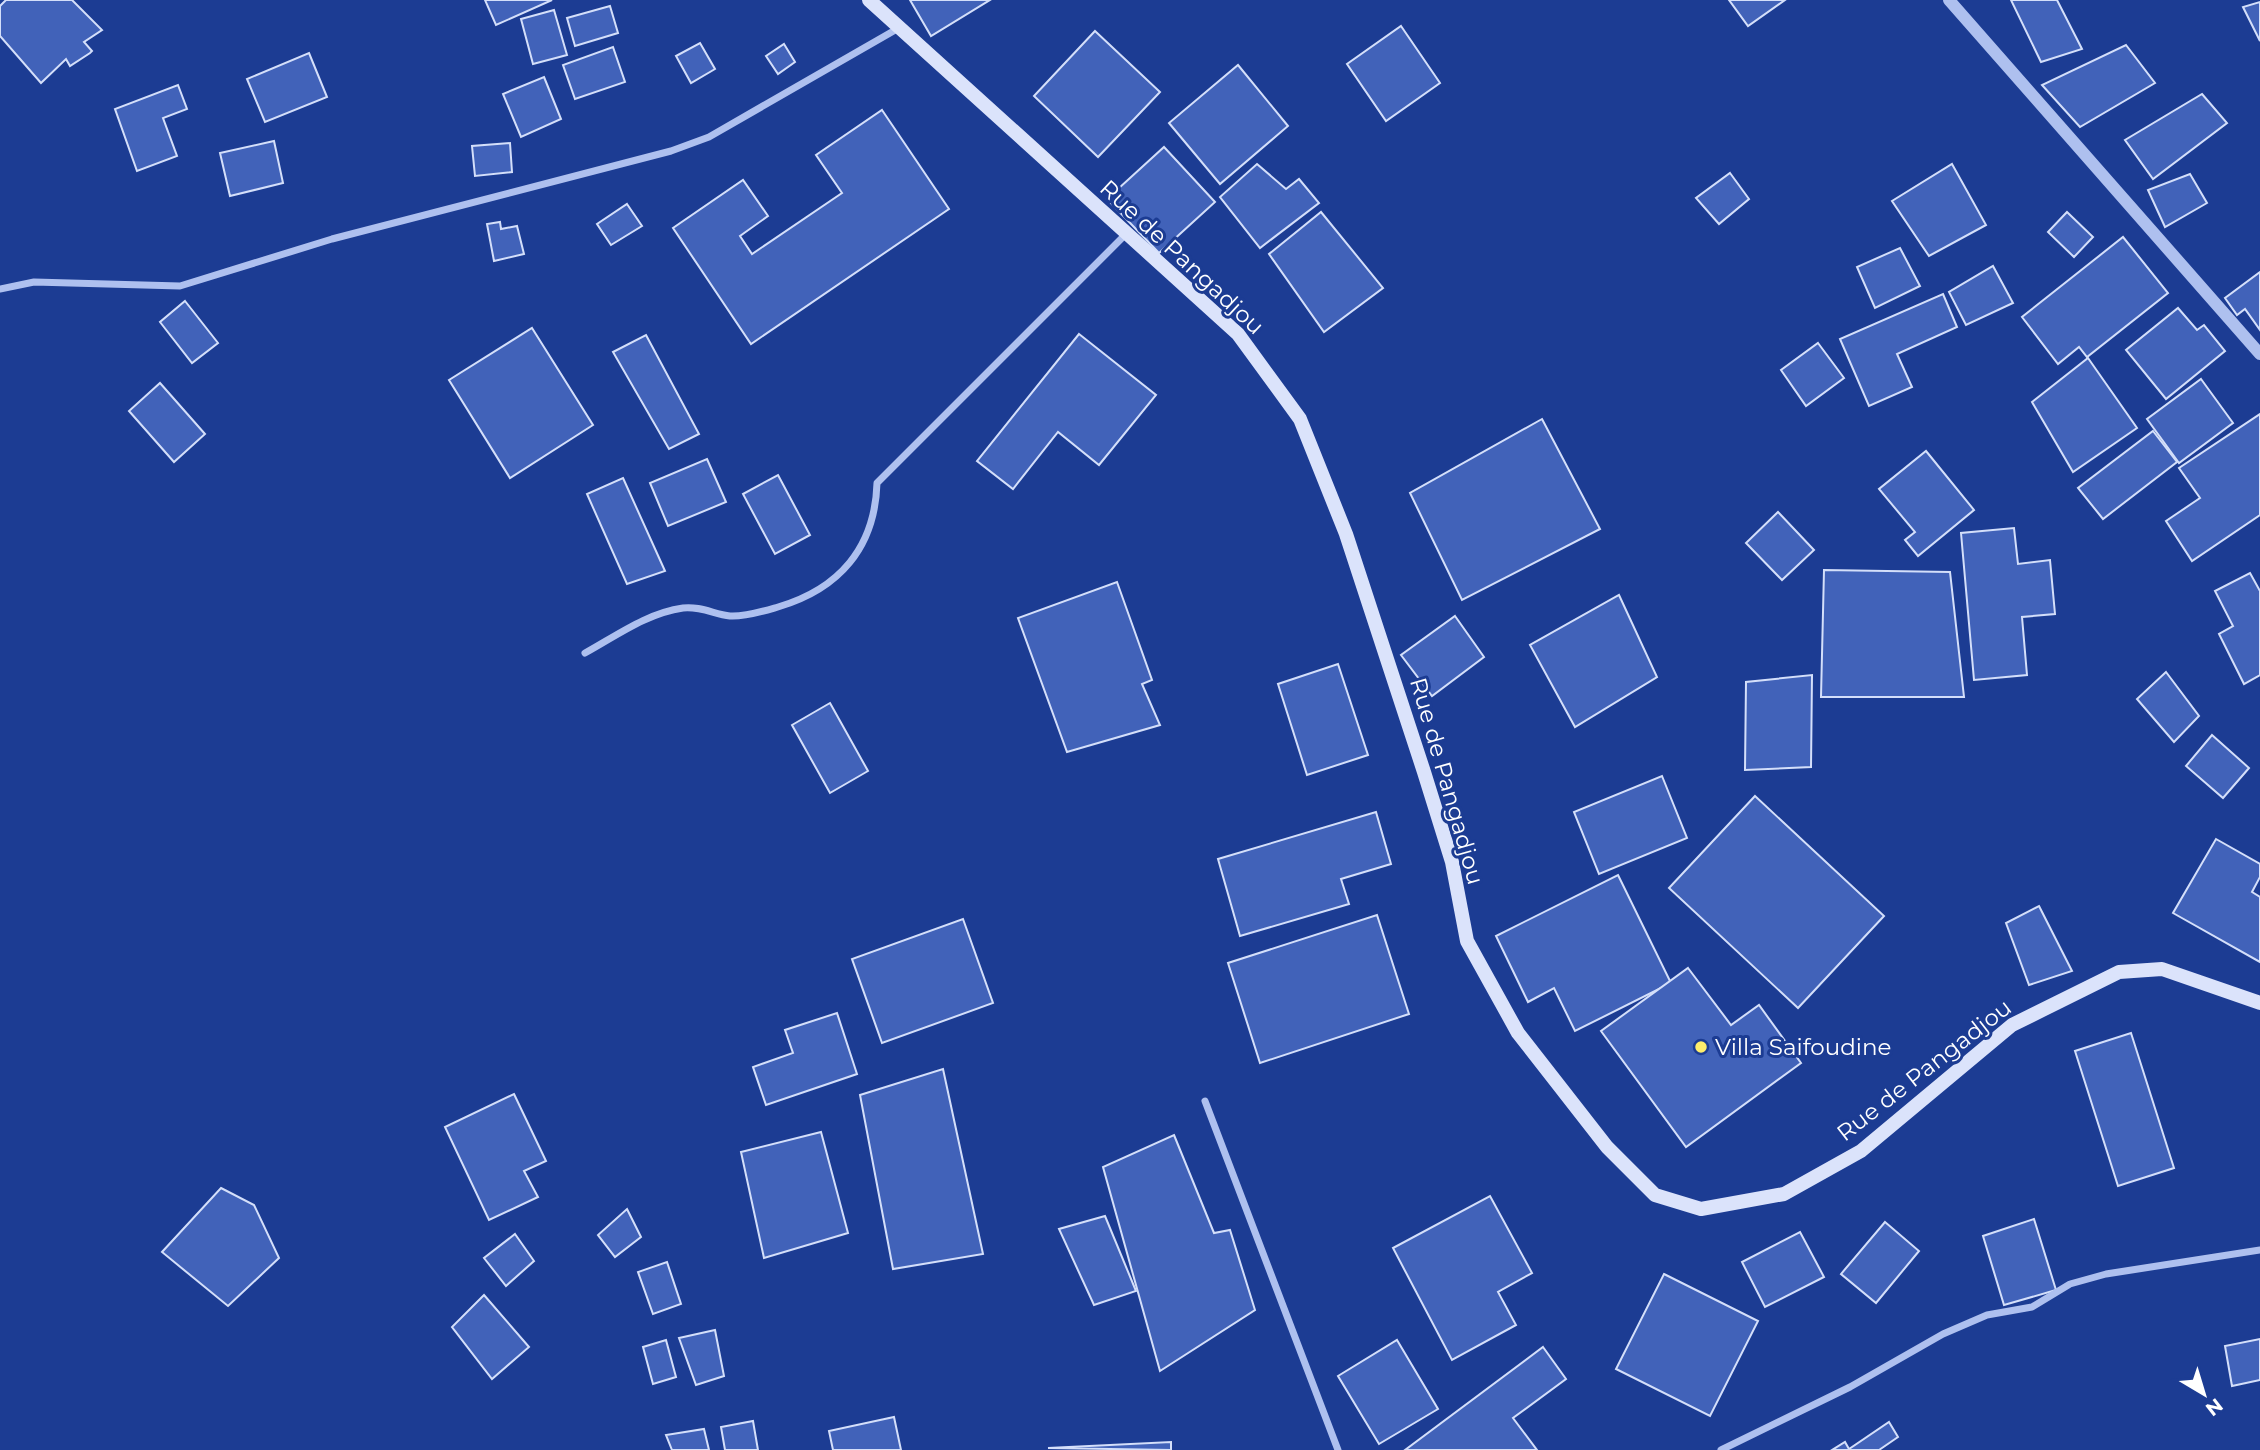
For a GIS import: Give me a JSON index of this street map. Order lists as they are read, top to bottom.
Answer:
{
  "streets": {
    "main road": ["Rue de Pangadjou"]
  },
  "places": ["Villa Saifoudine"],
  "north": "bottom right"
}
